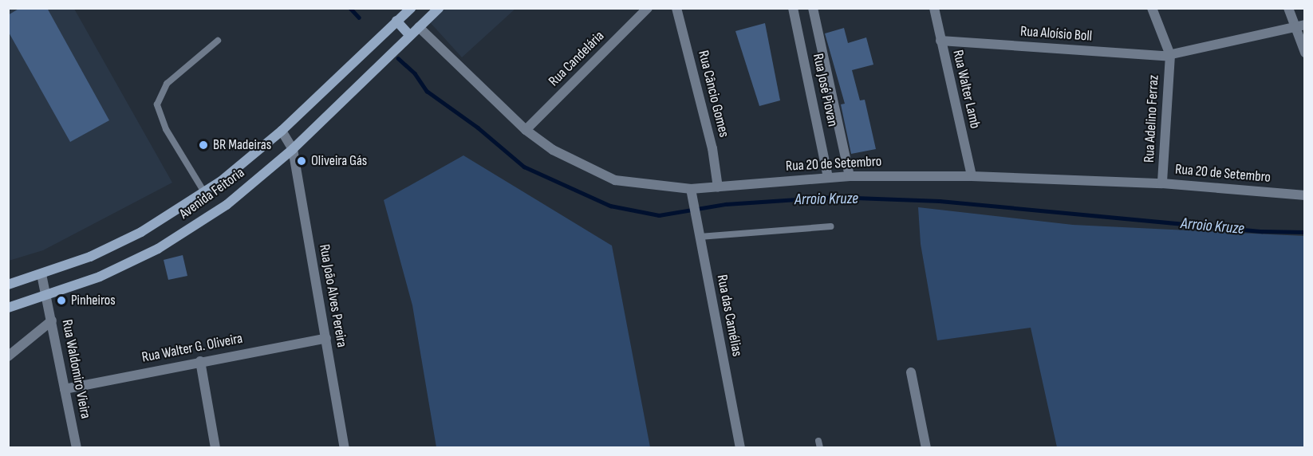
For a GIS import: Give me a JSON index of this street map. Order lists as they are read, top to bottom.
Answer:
{
  "streets": {
    "main road": ["Avenida Feitoria"],
    "street": [
      "Rua Aloísio Boll",
      "Rua Candelária",
      "Rua Walter Lamb",
      "Rua José Piovan",
      "Rua Câncio Gomes",
      "Rua Adelino Ferraz",
      "Rua 20 de Setembro",
      "Rua João Alves Pereira",
      "Rua das Camélias",
      "Rua Walter G. Oliveira",
      "Rua Waldomiro Vieira"
    ]
  },
  "crossings": [
    ["Rua Aloísio Boll", "Rua Walter Lamb"],
    ["Rua Aloísio Boll", "Rua Adelino Ferraz"],
    ["Rua Candelária", "Rua 20 de Setembro"],
    ["Rua Walter Lamb", "Rua 20 de Setembro"],
    ["Rua José Piovan", "Rua 20 de Setembro"],
    ["Rua Câncio Gomes", "Rua 20 de Setembro"],
    ["Rua Adelino Ferraz", "Rua 20 de Setembro"],
    ["Rua 20 de Setembro", "Avenida Feitoria"],
    ["Rua 20 de Setembro", "Rua das Camélias"],
    ["Avenida Feitoria", "Rua João Alves Pereira"],
    ["Avenida Feitoria", "Rua Waldomiro Vieira"],
    ["Rua João Alves Pereira", "Rua Walter G. Oliveira"],
    ["Rua Walter G. Oliveira", "Rua Waldomiro Vieira"]
  ],
  "water": ["Arroio Kruze"],
  "places": ["BR Madeiras", "Oliveira Gás", "Pinheiros"]
}
